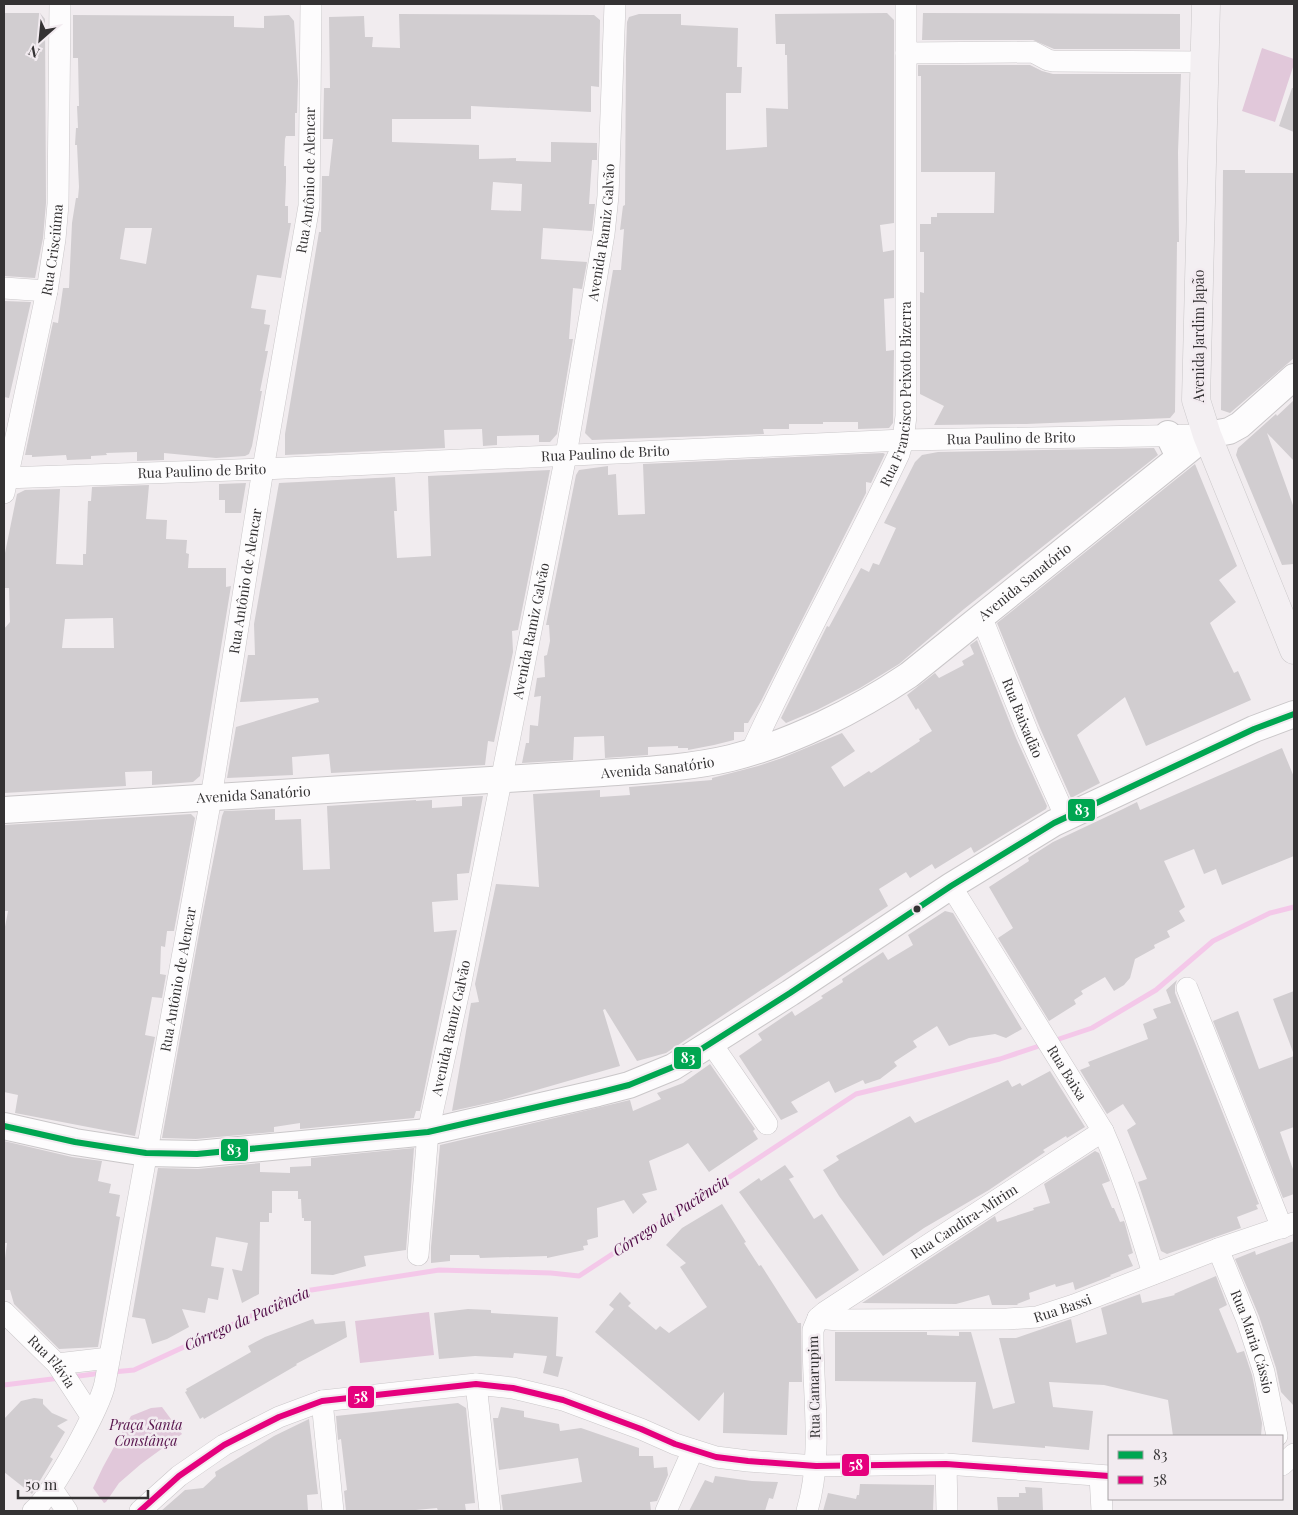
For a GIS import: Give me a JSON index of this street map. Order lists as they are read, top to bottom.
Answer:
{
  "streets": {
    "main road": ["Avenida Jardim Japão"],
    "street": [
      "Rua Antônio de Alencar",
      "Avenida Ramiz Galvão",
      "Rua Crisciúma",
      "Rua Francisco Peixoto Bizerra",
      "Rua Paulino de Brito",
      "Avenida Sanatório",
      "Rua Baixadão",
      "Rua Baixa",
      "Rua Candira-Mirim",
      "Rua Bassi",
      "Rua Maria Cássio",
      "Rua Flávia",
      "Rua Camarupim"
    ]
  },
  "crossings": [
    ["Rua Antônio de Alencar", "Rua Paulino de Brito"],
    ["Rua Antônio de Alencar", "Avenida Sanatório"],
    ["Rua Antônio de Alencar", "Rua Flávia"],
    ["Avenida Ramiz Galvão", "Rua Paulino de Brito"],
    ["Avenida Ramiz Galvão", "Avenida Sanatório"],
    ["Rua Crisciúma", "Rua Paulino de Brito"],
    ["Avenida Jardim Japão", "Avenida Sanatório"],
    ["Rua Francisco Peixoto Bizerra", "Rua Paulino de Brito"],
    ["Rua Francisco Peixoto Bizerra", "Avenida Sanatório"],
    ["Rua Paulino de Brito", "Avenida Sanatório"],
    ["Avenida Sanatório", "Rua Baixadão"],
    ["Rua Baixa", "Rua Candira-Mirim"],
    ["Rua Baixa", "Rua Bassi"],
    ["Rua Candira-Mirim", "Rua Bassi"],
    ["Rua Candira-Mirim", "Rua Camarupim"],
    ["Rua Bassi", "Rua Maria Cássio"],
    ["Rua Bassi", "Rua Camarupim"]
  ],
  "water": ["Córrego da Paciência"],
  "parks": ["Praça Santa Constânça"],
  "lines": ["transit line 83", "transit line 58"],
  "legend": ["83", "58"],
  "scale_bar": "50 m",
  "north": "bottom left"
}
